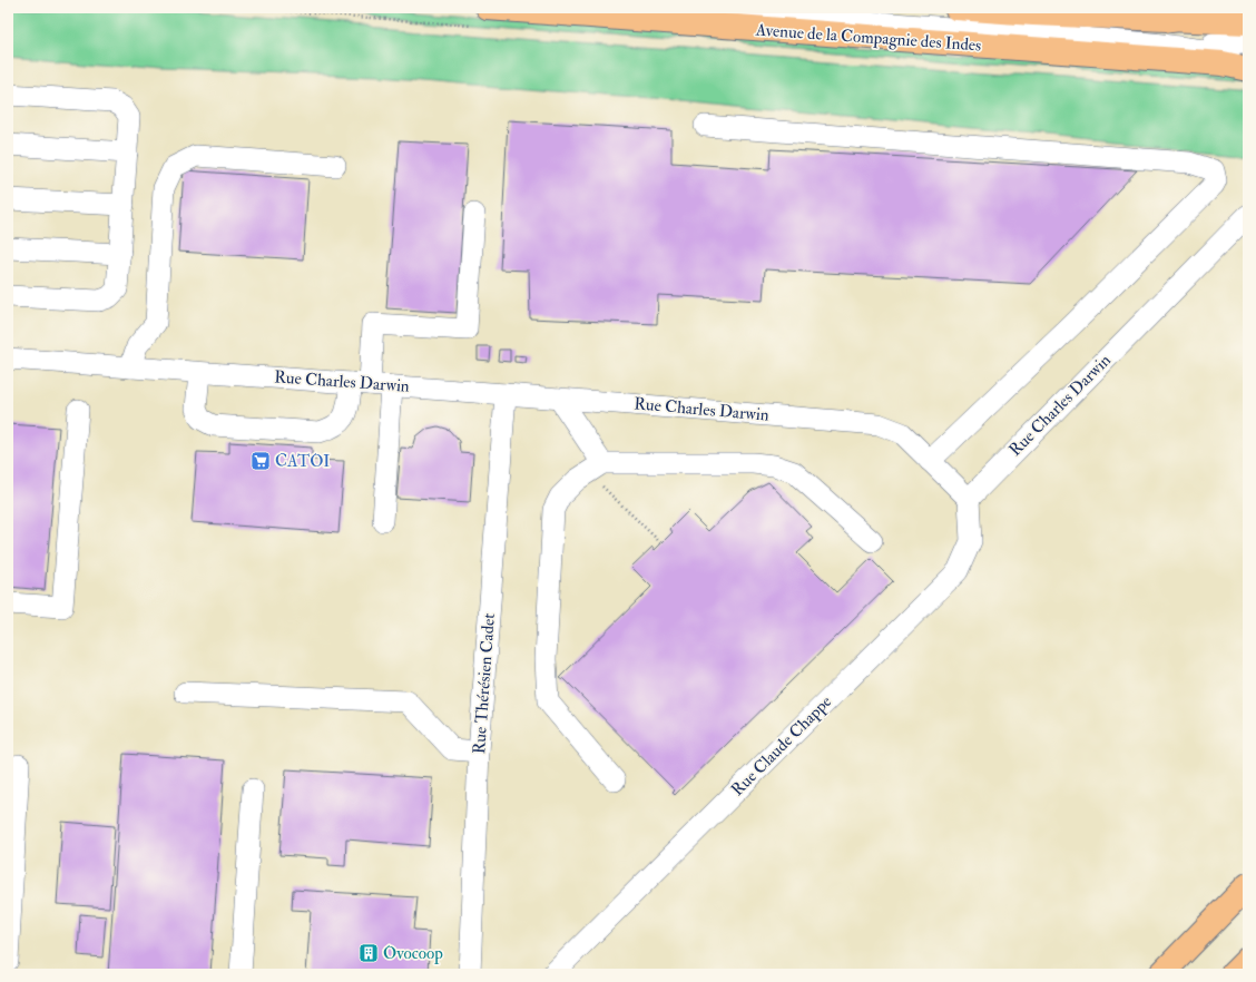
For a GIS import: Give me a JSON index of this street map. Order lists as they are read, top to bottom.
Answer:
{
  "streets": {
    "main road": ["Avenue de la Compagnie des Indes"],
    "street": ["Rue Charles Darwin", "Rue Thérésien Cadet", "Rue Claude Chappe"]
  },
  "crossings": [
    ["Rue Charles Darwin", "Rue Thérésien Cadet"],
    ["Rue Charles Darwin", "Rue Claude Chappe"]
  ],
  "places": {
    "supermarket": ["CATOI"],
    "building": ["Ovocoop"]
  }
}
